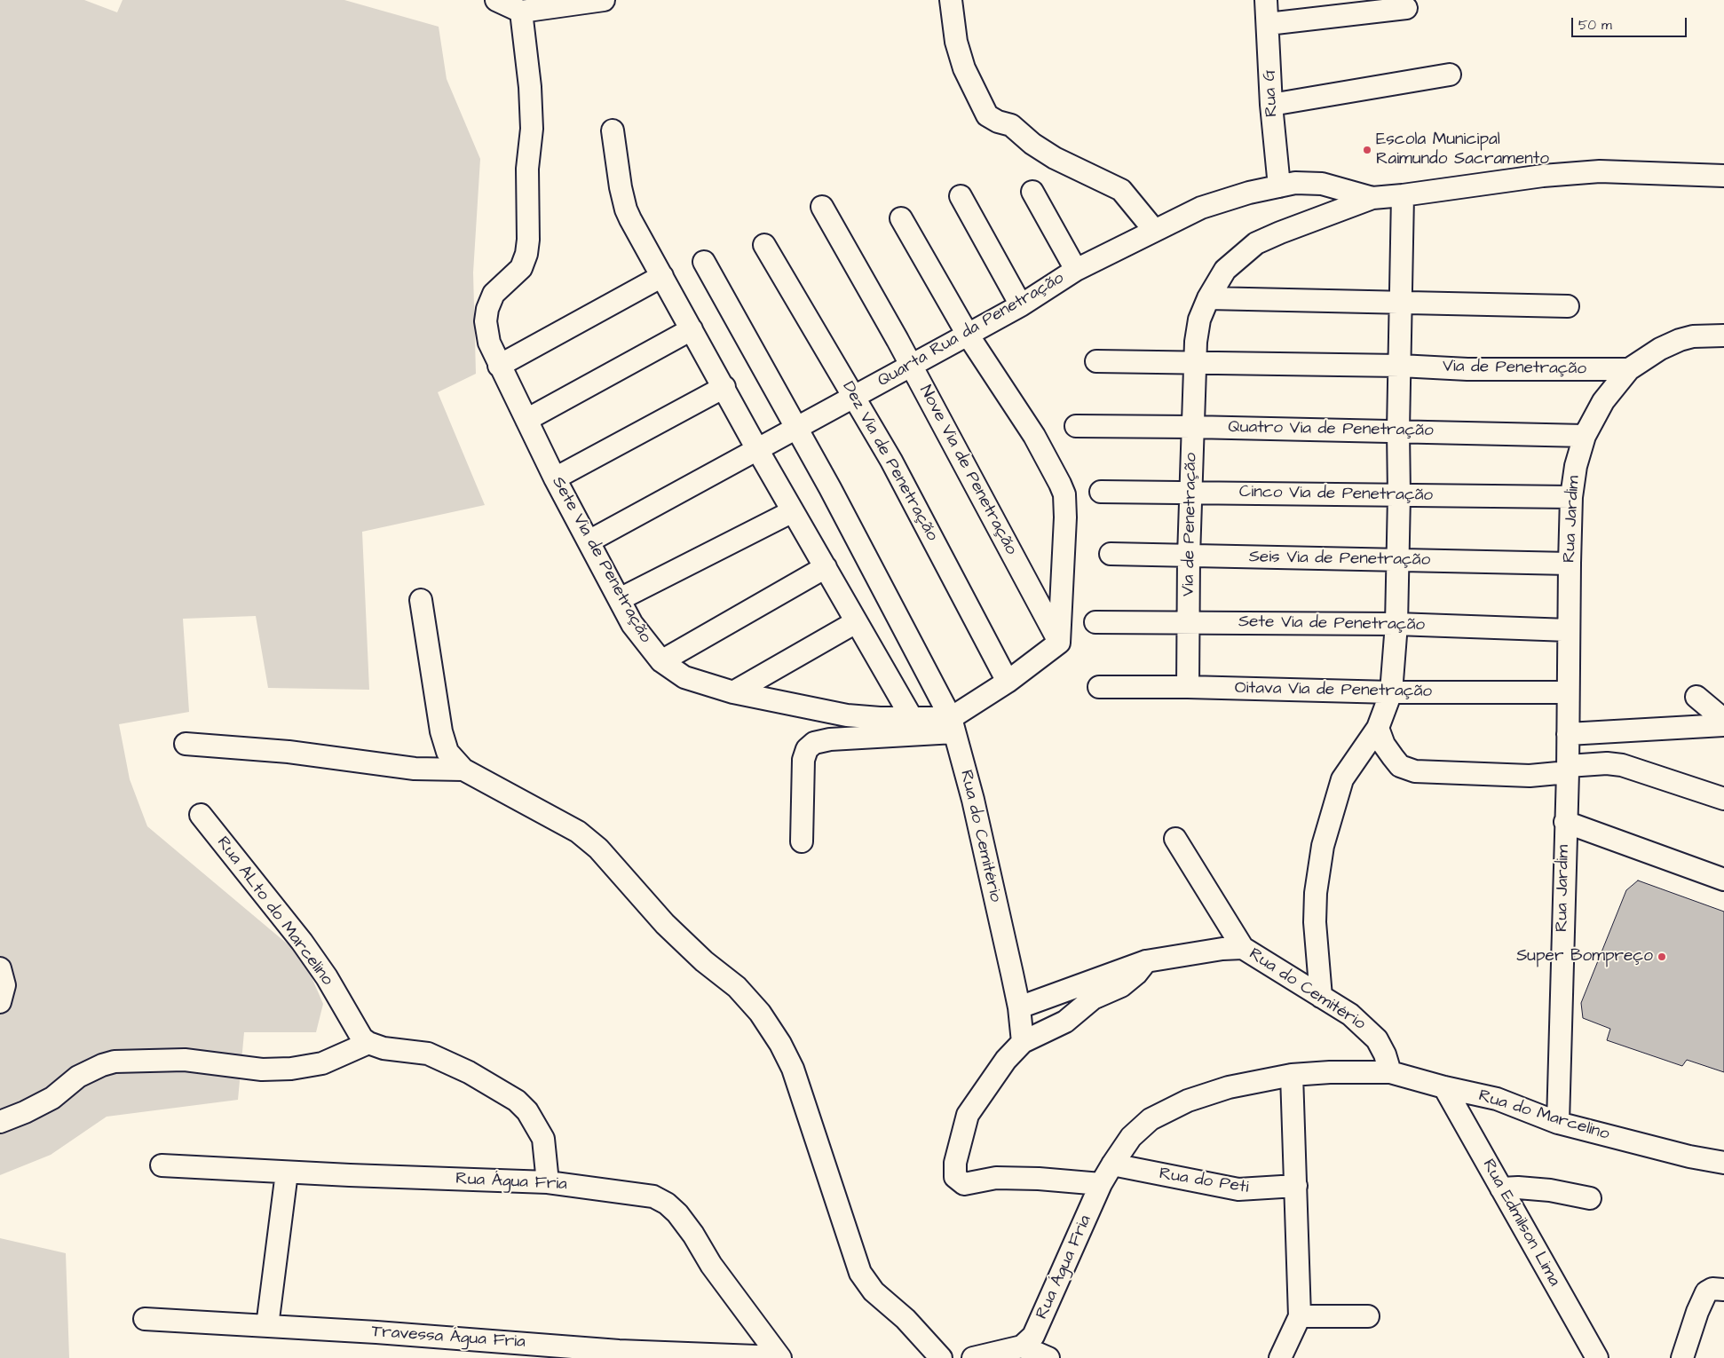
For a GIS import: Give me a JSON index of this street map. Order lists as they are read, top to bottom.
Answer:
{
  "streets": {
    "street": [
      "Rua G",
      "Quarta Rua da Penetração",
      "Via de Penetração",
      "Quatro Via de Penetração",
      "Dez Via de Penetração",
      "Nove Via de Penetração",
      "Cinco Via de Penetração",
      "Rua Jardim",
      "Seis Via de Penetração",
      "Sete Via de Penetração",
      "Oitava Via de Penetração",
      "Rua do Cemitério",
      "Rua ALto do Marcelino",
      "Rua do Marcelino",
      "Rua do Peti",
      "Rua Água Fria",
      "Rua Edmilson Lima",
      "Travessa Água Fria"
    ]
  },
  "crossings": [
    ["Rua G", "Quarta Rua da Penetração"],
    ["Quarta Rua da Penetração", "Via de Penetração"],
    ["Quarta Rua da Penetração", "Dez Via de Penetração"],
    ["Quarta Rua da Penetração", "Nove Via de Penetração"],
    ["Quarta Rua da Penetração", "Sete Via de Penetração"],
    ["Quarta Rua da Penetração", "Rua do Cemitério"],
    ["Via de Penetração", "Quatro Via de Penetração"],
    ["Via de Penetração", "Cinco Via de Penetração"],
    ["Via de Penetração", "Rua Jardim"],
    ["Via de Penetração", "Seis Via de Penetração"],
    ["Via de Penetração", "Sete Via de Penetração"],
    ["Via de Penetração", "Oitava Via de Penetração"],
    ["Quatro Via de Penetração", "Rua Jardim"],
    ["Cinco Via de Penetração", "Rua Jardim"],
    ["Rua Jardim", "Seis Via de Penetração"],
    ["Rua Jardim", "Sete Via de Penetração"],
    ["Rua Jardim", "Oitava Via de Penetração"],
    ["Rua Jardim", "Rua do Marcelino"],
    ["Sete Via de Penetração", "Rua do Cemitério"],
    ["Rua do Cemitério", "Rua do Marcelino"],
    ["Rua do Marcelino", "Rua Água Fria"],
    ["Rua do Marcelino", "Rua Edmilson Lima"],
    ["Rua do Peti", "Rua Água Fria"],
    ["Rua Água Fria", "Travessa Água Fria"]
  ],
  "places": ["Escola Municipal Raimundo Sacramento", "Super Bompreço"],
  "scale_bar": "50 m"
}
